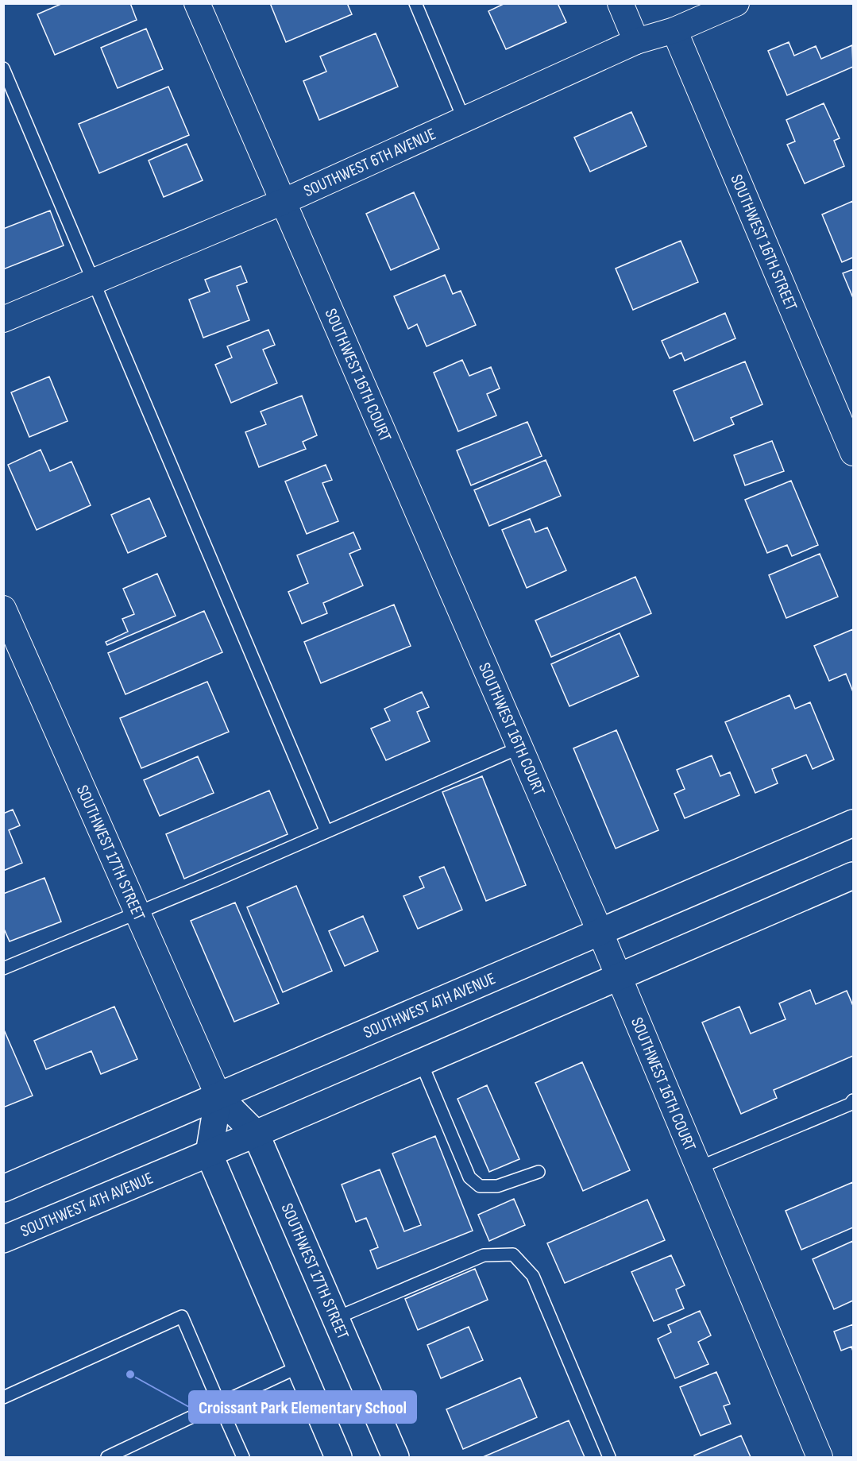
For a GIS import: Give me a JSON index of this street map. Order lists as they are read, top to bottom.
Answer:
{
  "streets": {
    "main road": ["SOUTHWEST 17TH STREET", "SOUTHWEST 4TH AVENUE"],
    "street": ["SOUTHWEST 6TH AVENUE", "SOUTHWEST 16TH STREET", "SOUTHWEST 16TH COURT"]
  },
  "crossings": [
    ["SOUTHWEST 6TH AVENUE", "SOUTHWEST 16TH STREET"],
    ["SOUTHWEST 6TH AVENUE", "SOUTHWEST 16TH COURT"],
    ["SOUTHWEST 16TH COURT", "SOUTHWEST 4TH AVENUE"],
    ["SOUTHWEST 17TH STREET", "SOUTHWEST 4TH AVENUE"]
  ],
  "places": ["Croissant Park Elementary School"]
}
